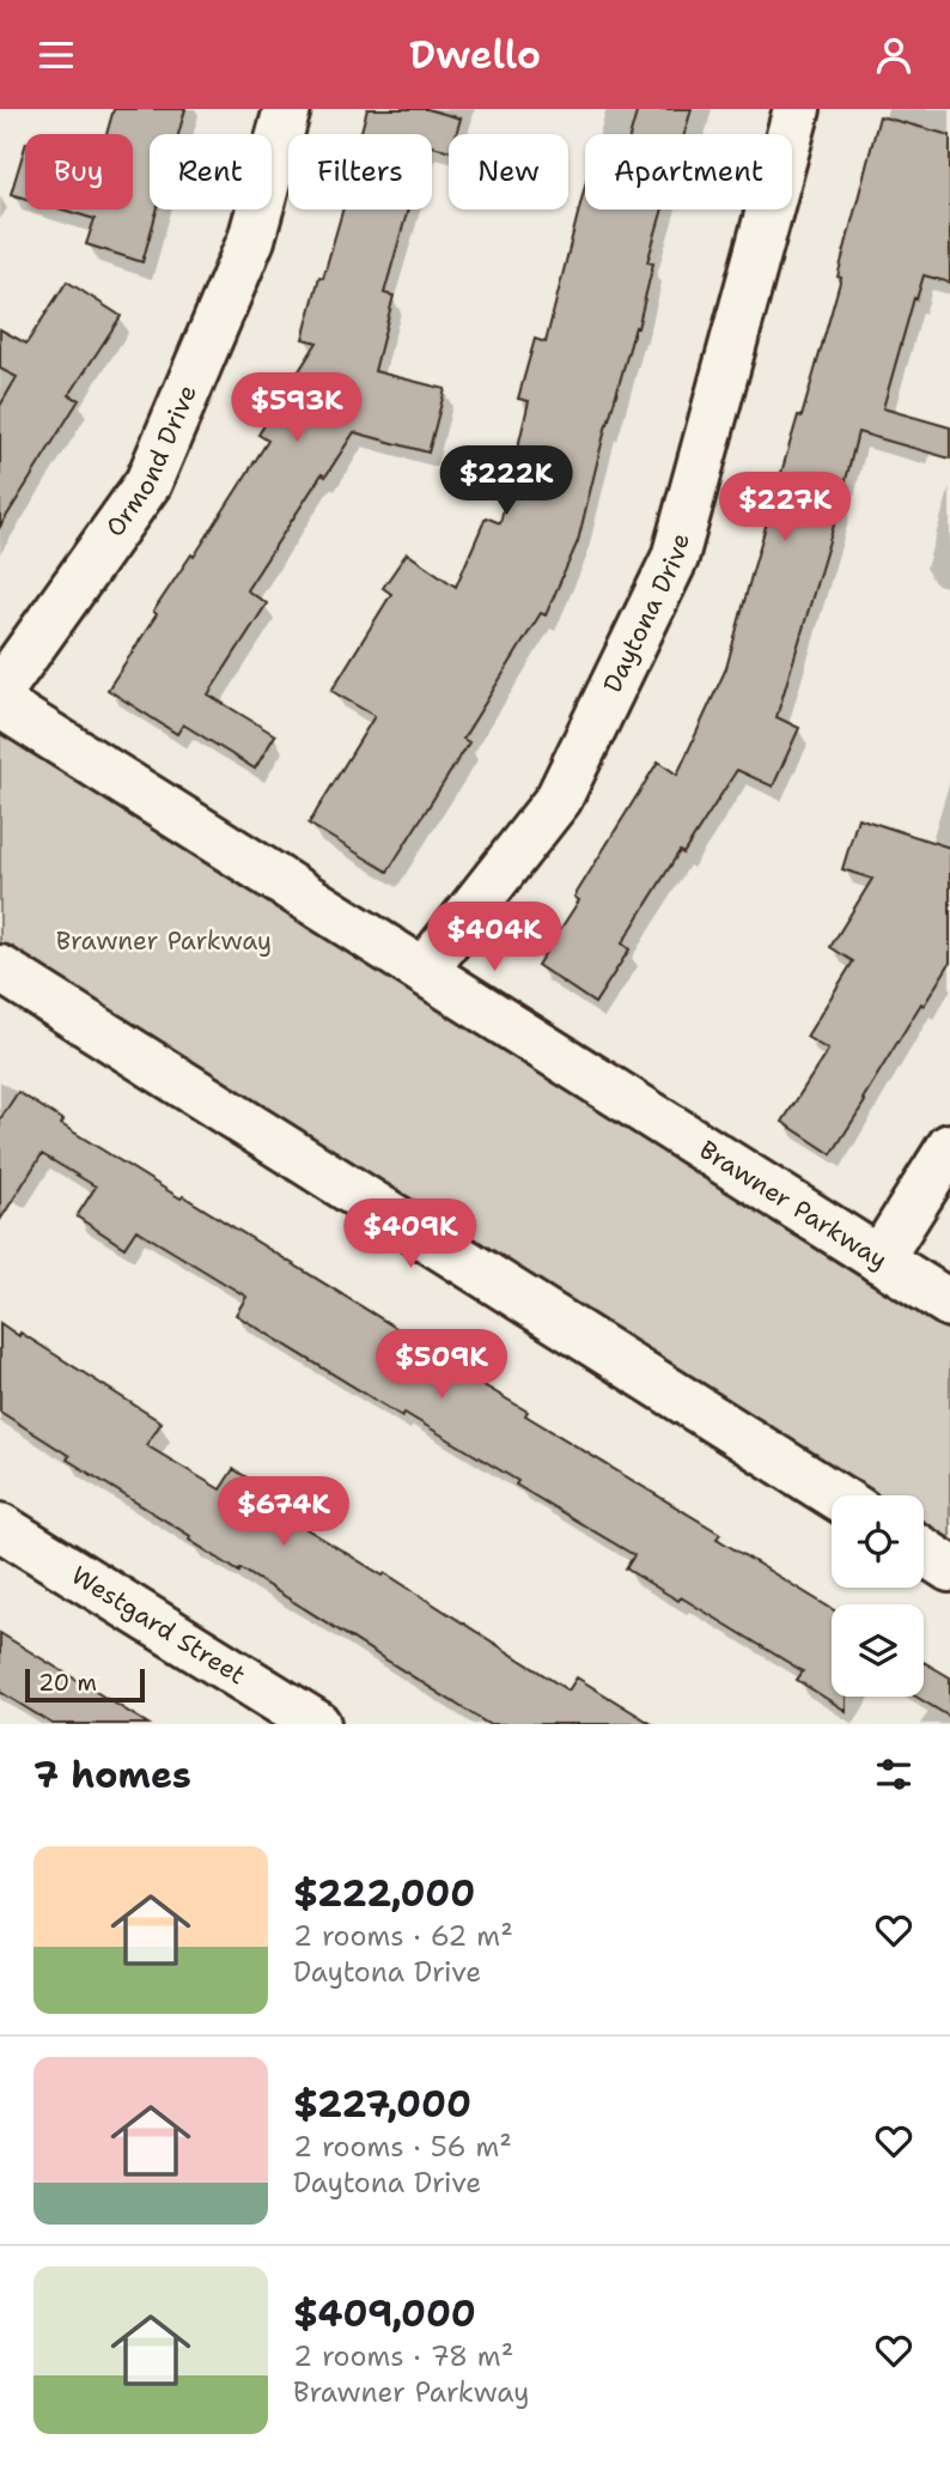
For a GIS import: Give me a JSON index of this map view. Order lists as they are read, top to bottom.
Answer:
{
  "streets": {
    "street": [
      "Ormond Drive",
      "Daytona Drive",
      "Brawner Parkway",
      "Westgard Street"
    ]
  },
  "crossings": [
    ["Daytona Drive", "Brawner Parkway"]
  ],
  "parks": ["Brawner Parkway"],
  "scale_bar": "20 m",
  "page": {
    "header": "Dwello",
    "chip": [
      "Buy",
      "Rent",
      "Filters",
      "New",
      "Apartment"
    ],
    "price": [
      "$593K",
      "$222K",
      "$227K",
      "$404K",
      "$409K",
      "$509K",
      "$674K"
    ],
    "scale": "20 m",
    "heading": "7 homes",
    "list": [
      {
        "name": "$222,000",
        "note": "2 rooms · 62 m² · Daytona Drive"
      },
      {
        "name": "$227,000",
        "note": "2 rooms · 56 m² · Daytona Drive"
      },
      {
        "name": "$409,000",
        "note": "2 rooms · 78 m² · Brawner Parkway"
      }
    ]
  }
}
